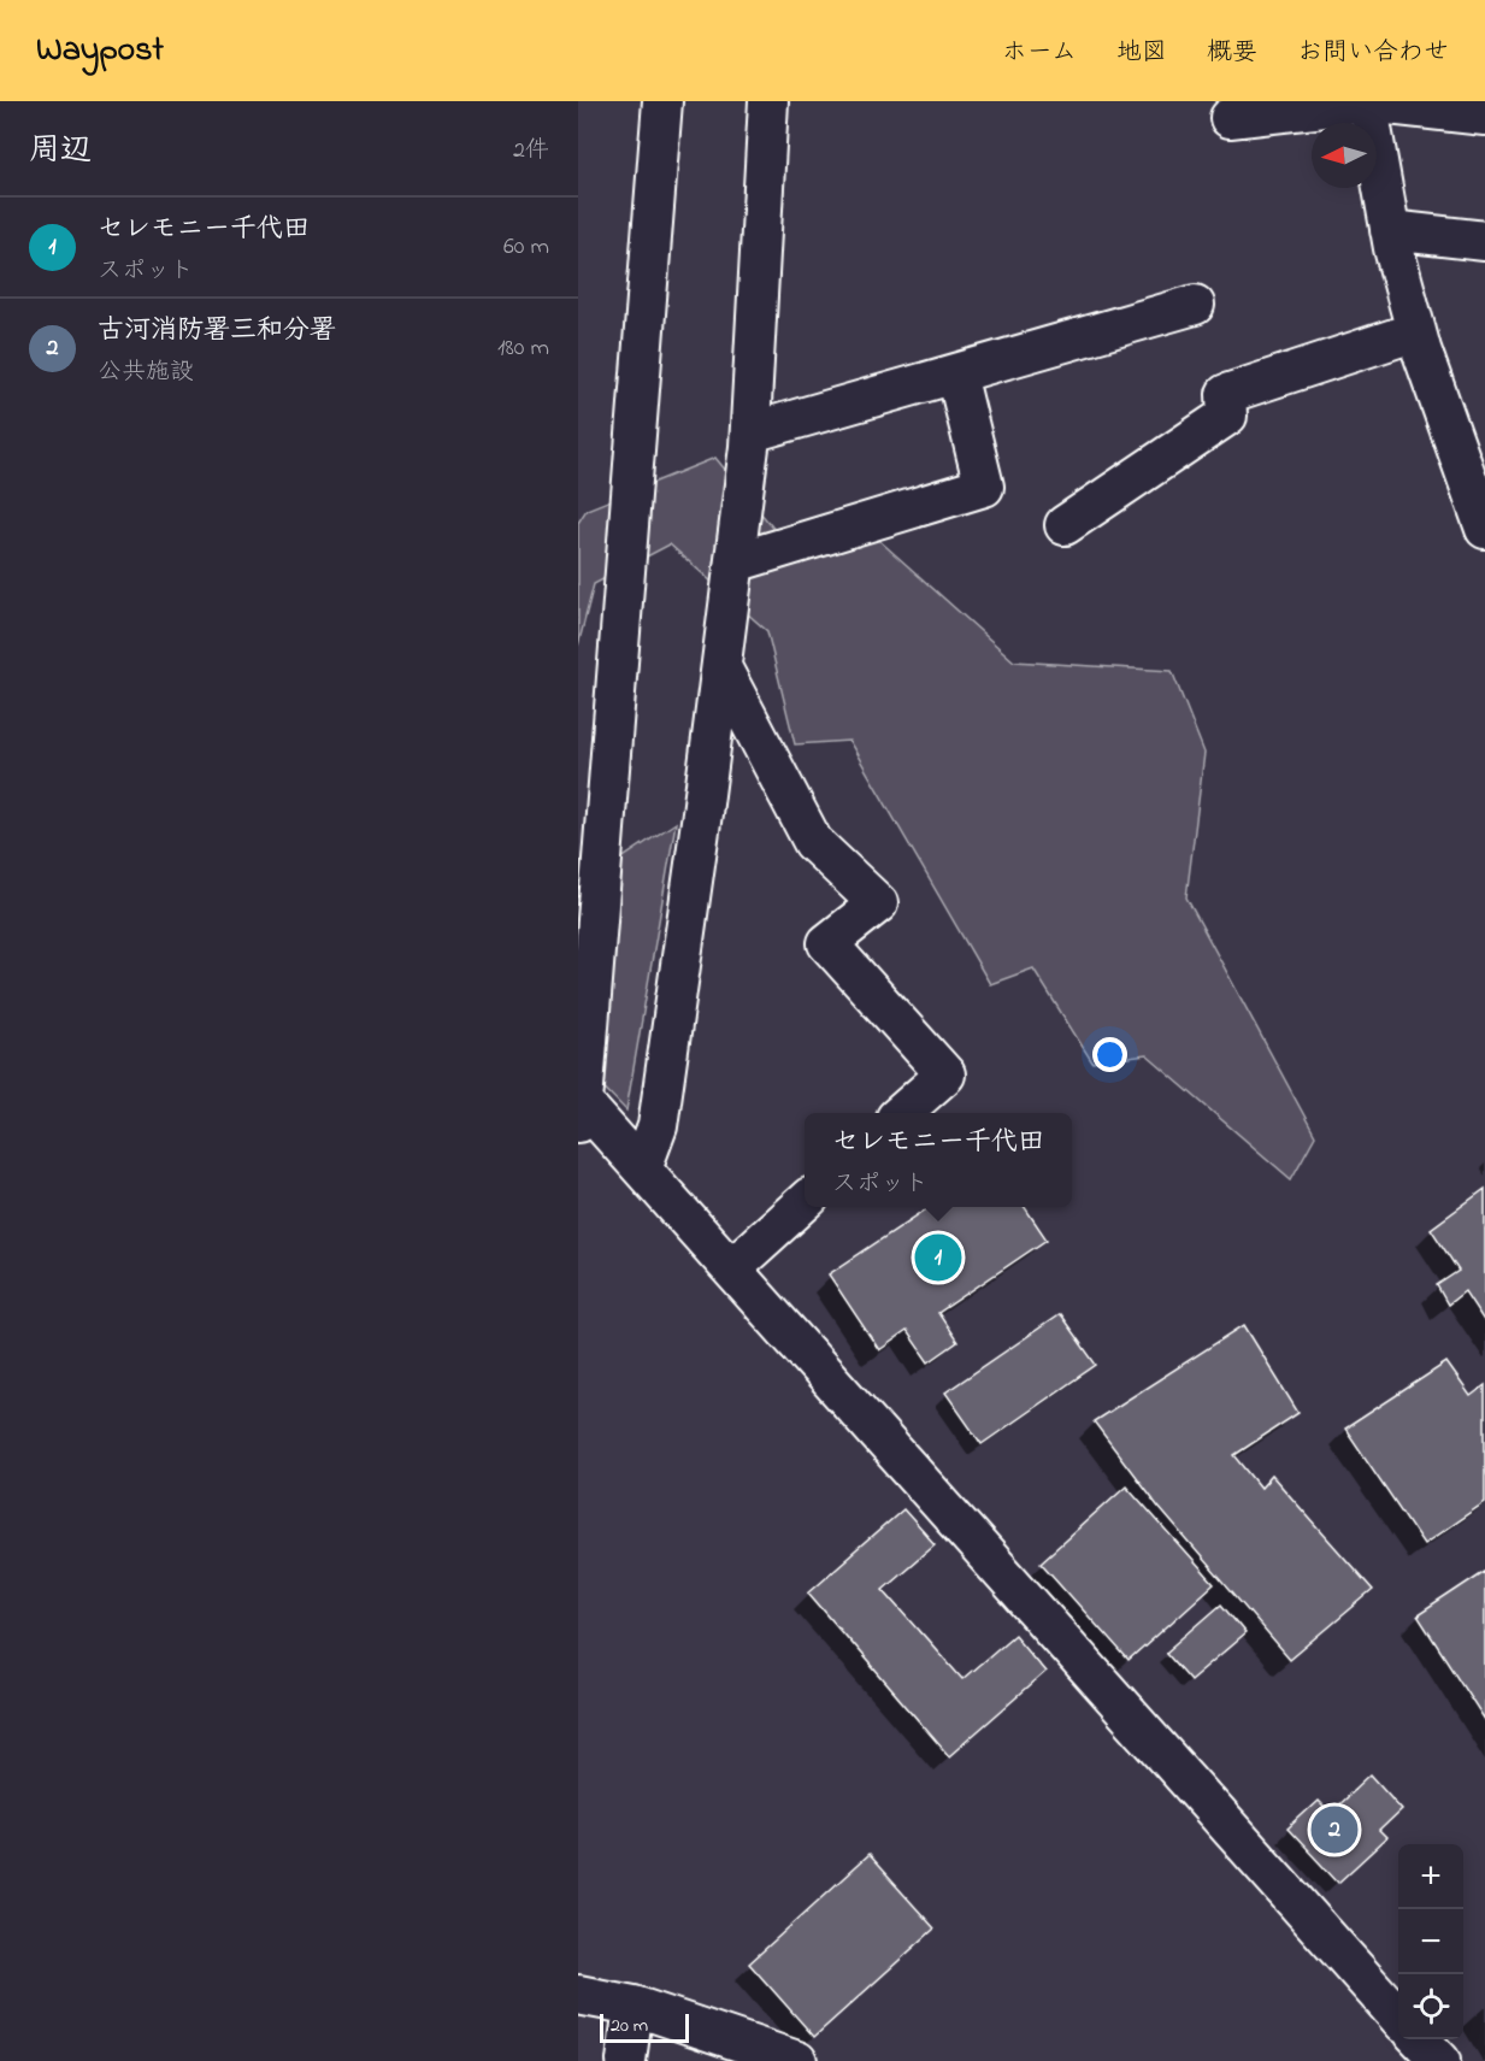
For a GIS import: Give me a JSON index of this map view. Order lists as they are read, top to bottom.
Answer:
{
  "scale_bar": "20 m",
  "north": "left",
  "page": {
    "header": "Waypost",
    "nav": [
      "ホーム",
      "地図",
      "概要",
      "お問い合わせ"
    ],
    "heading": ["周辺", "2件"],
    "list": [
      {
        "mark": "1",
        "name": "セレモニー千代田",
        "note": "スポット",
        "value": "60 m"
      },
      {
        "mark": "2",
        "name": "古河消防署三和分署",
        "note": "公共施設",
        "value": "180 m"
      }
    ],
    "popup": ["セレモニー千代田", "スポット"],
    "pins": ["1", "2"],
    "map_buttons": ["+", "−"],
    "scale": "20 m"
  }
}
